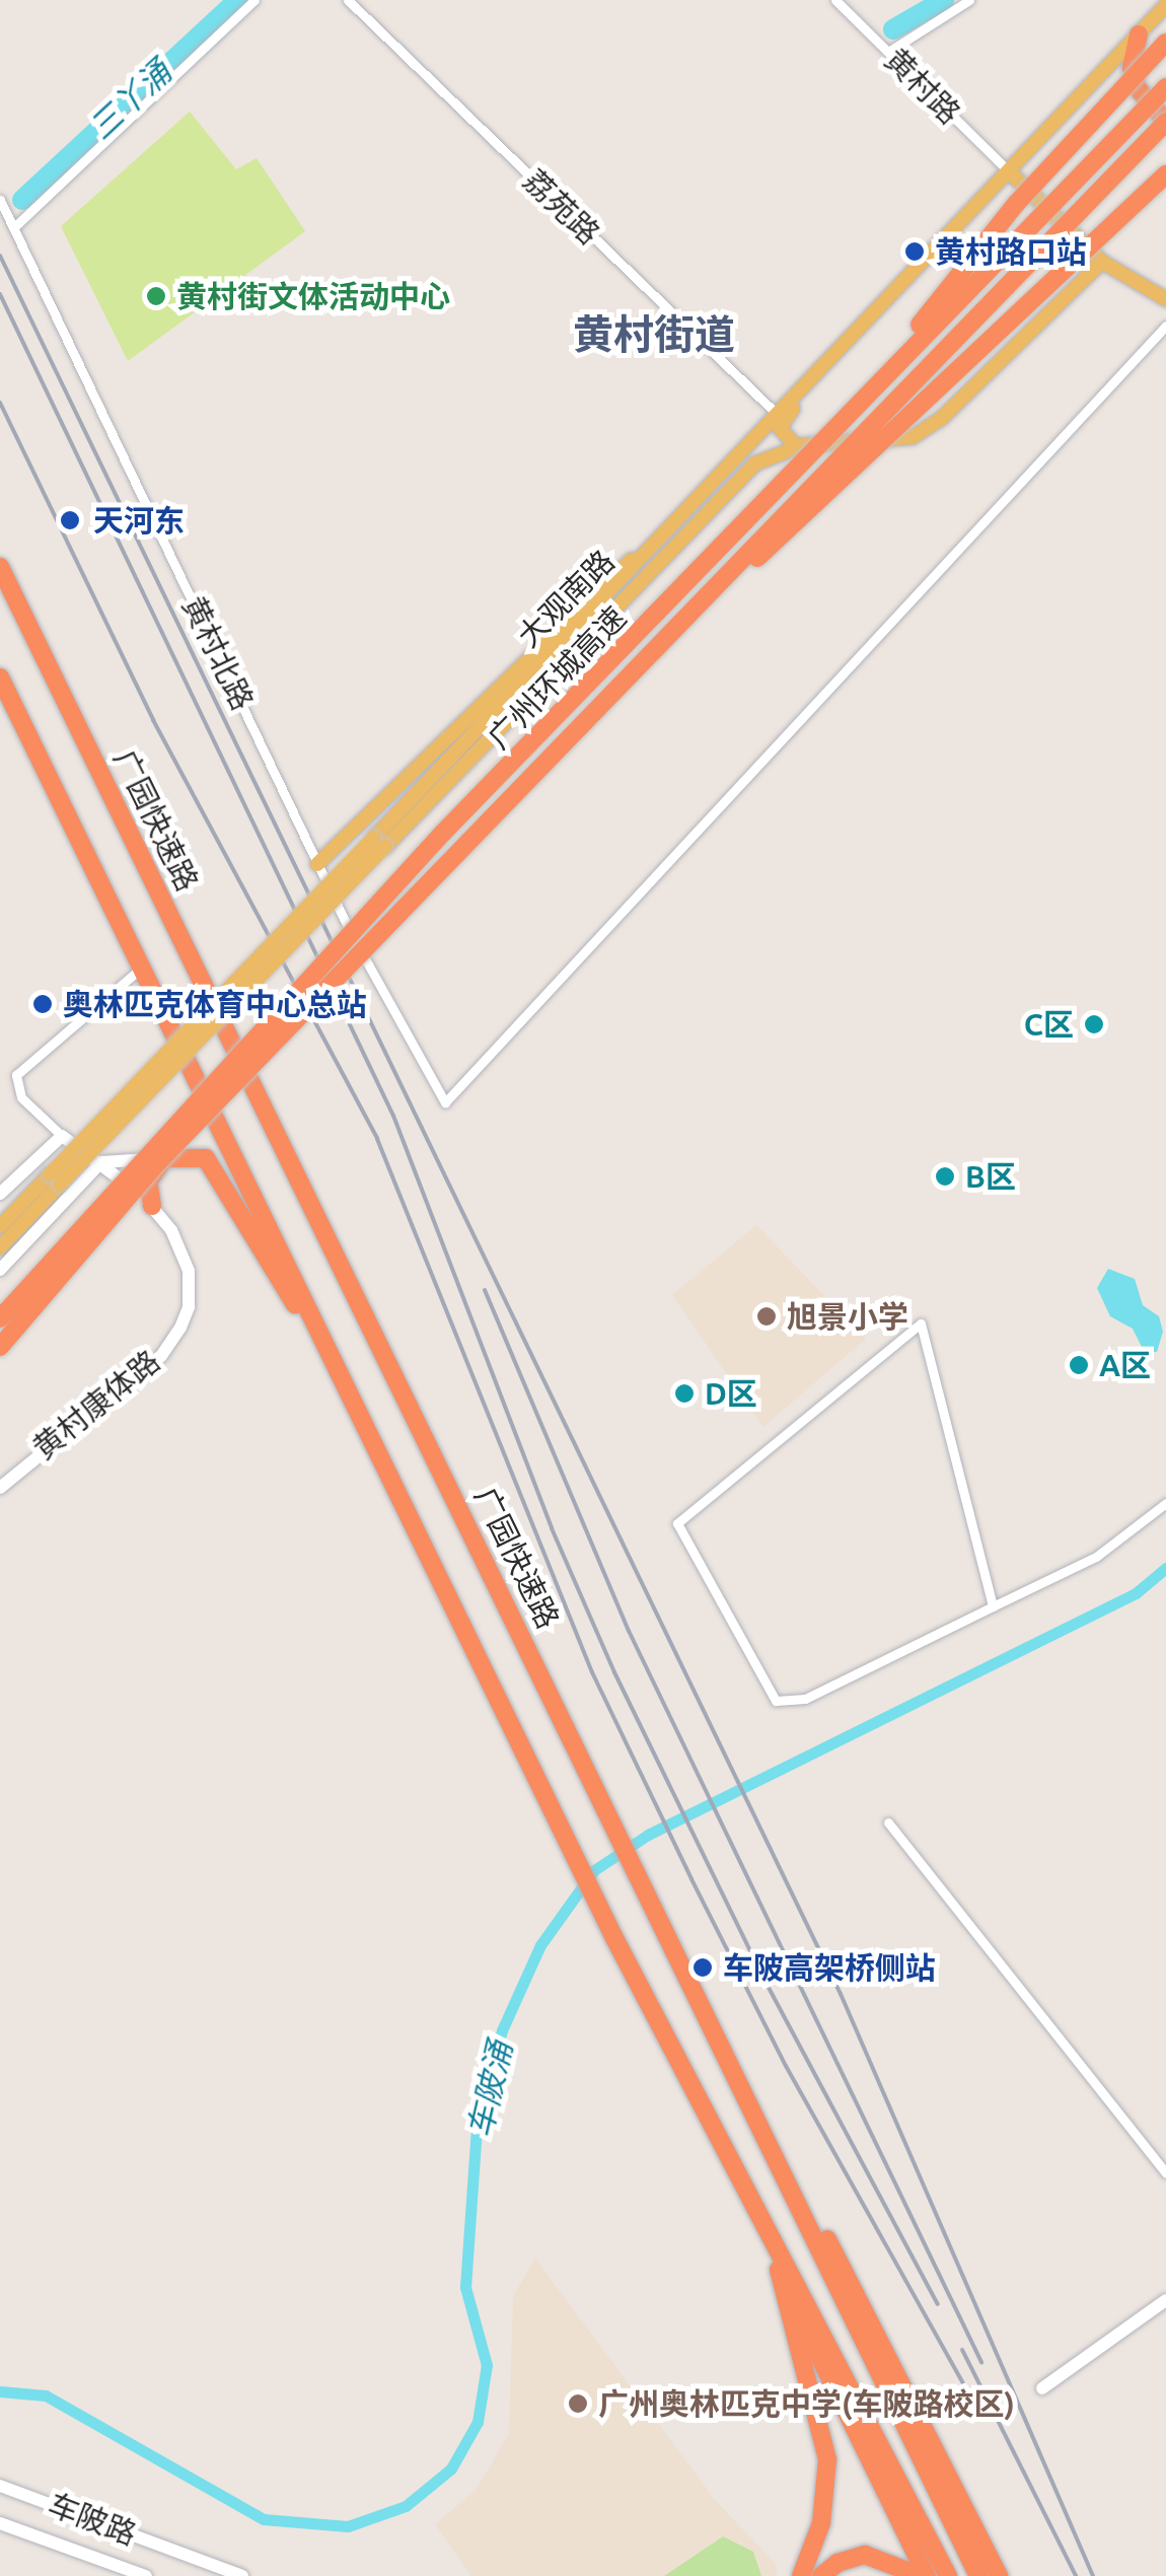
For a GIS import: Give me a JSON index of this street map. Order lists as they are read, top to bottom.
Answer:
{
  "streets": {
    "highway": ["广州环城高速", "广园快速路"],
    "main road": ["大观南路"],
    "street": [
      "黄村路",
      "荔苑路",
      "黄村北路",
      "黄村康体路",
      "车陂路"
    ]
  },
  "crossings": [
    ["黄村路", "大观南路"],
    ["荔苑路", "大观南路"]
  ],
  "districts": ["黄村街道"],
  "water": ["三丫涌", "车陂涌"],
  "places": [
    "黄村路口站",
    "黄村街文体活动中心",
    "天河东",
    "奥林匹克体育中心总站",
    "C区",
    "B区",
    "旭景小学",
    "A区",
    "D区",
    "车陂高架桥侧站",
    "广州奥林匹克中学(车陂路校区)"
  ]
}
